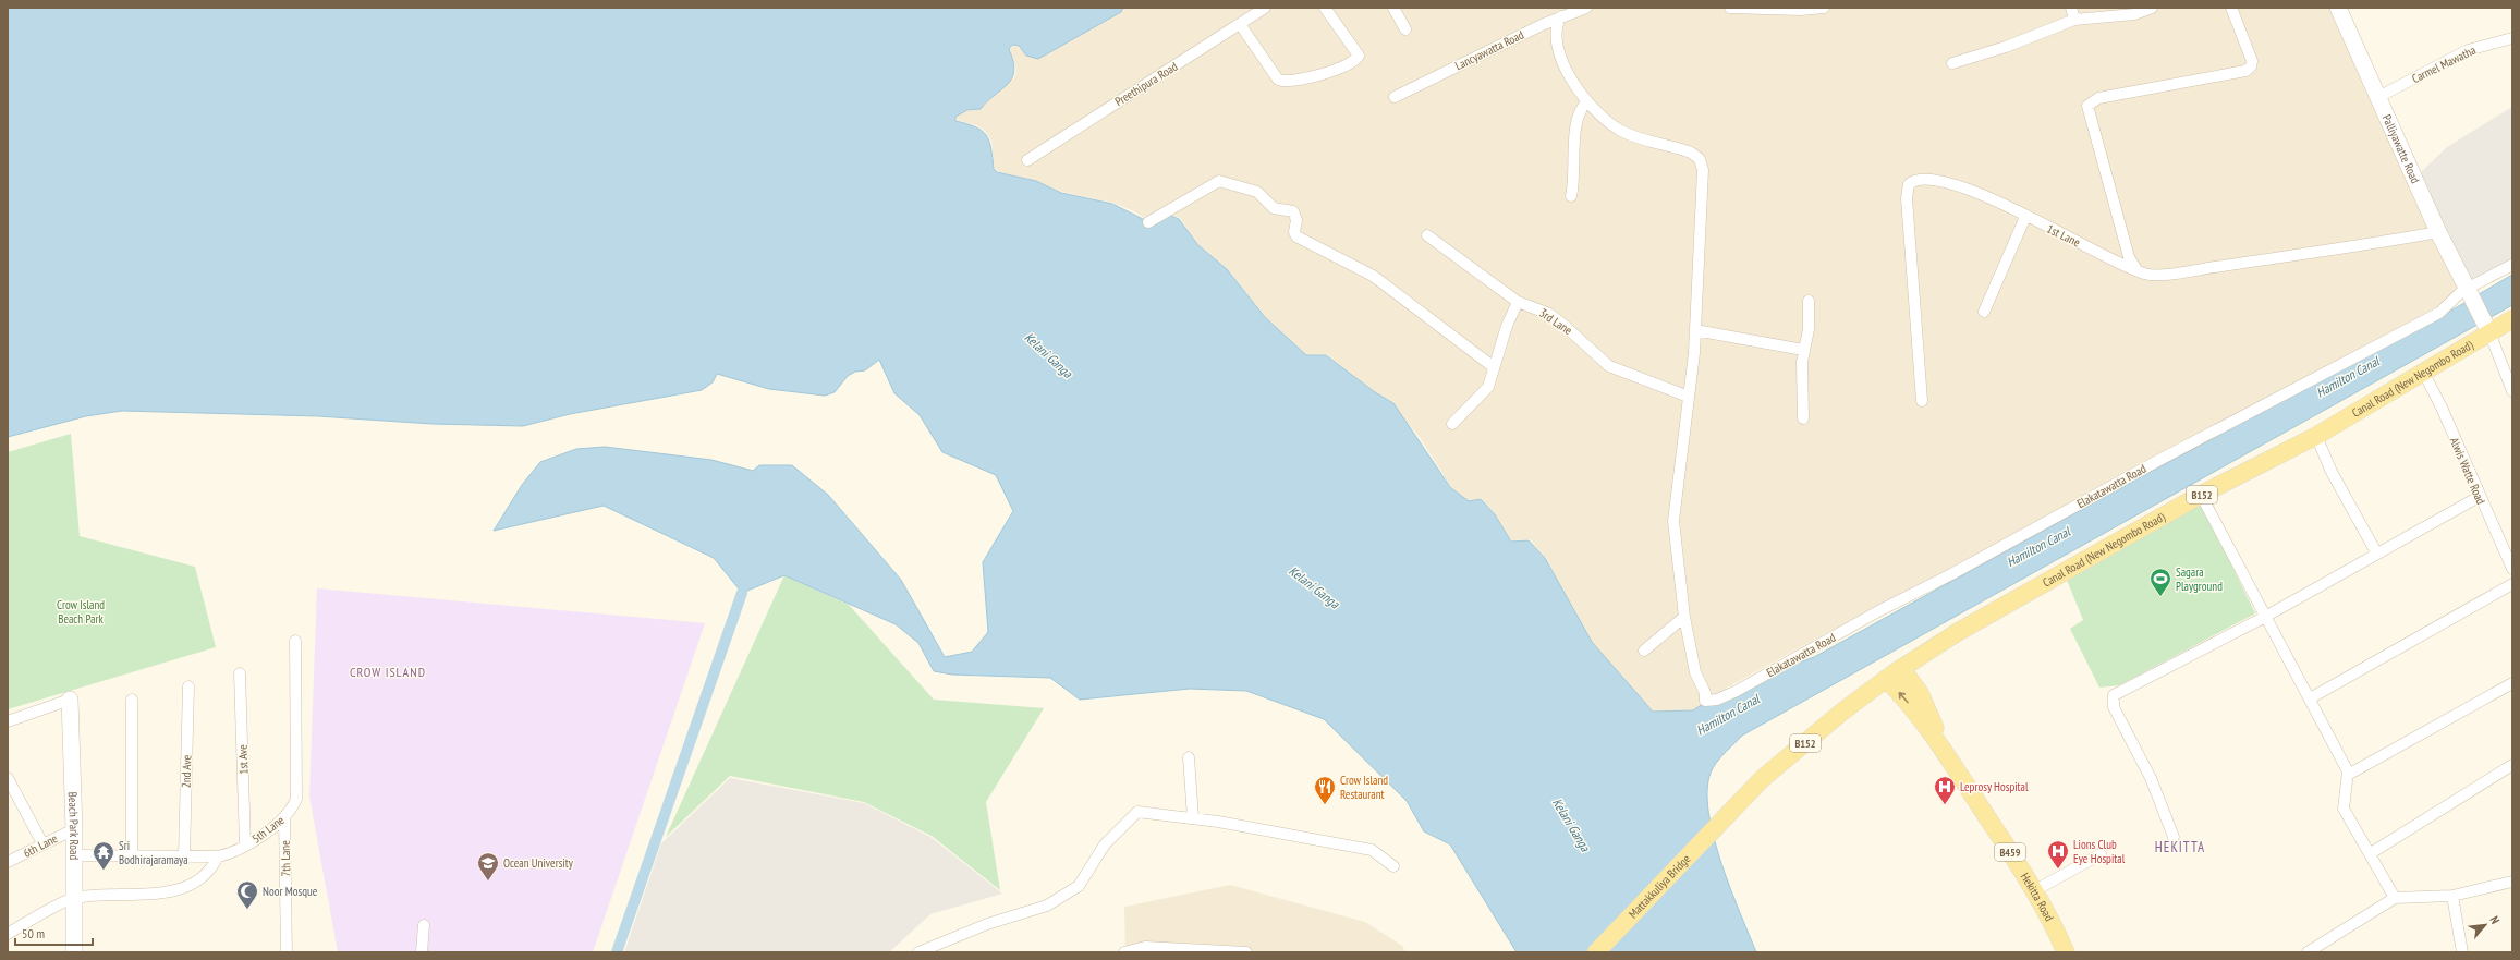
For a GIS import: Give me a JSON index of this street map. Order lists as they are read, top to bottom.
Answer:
{
  "streets": {
    "main road": [
      "Canal Road (New Negombo Road)",
      "B152",
      "B459",
      "Mattakkuliya Bridge",
      "Hekitta Road"
    ],
    "street": [
      "Lancyawatta Road",
      "Carmel Mawatha",
      "Preethipura Road",
      "Palliyawatte Road",
      "1st Lane",
      "3rd Lane",
      "Alwis Watte Road",
      "Elakatawatta Road",
      "1st Ave",
      "2nd Ave",
      "Beach Park Road",
      "5th Lane",
      "6th Lane",
      "7th Lane"
    ]
  },
  "crossings": [
    ["Carmel Mawatha", "Palliyawatte Road"],
    ["Palliyawatte Road", "1st Lane"],
    ["Palliyawatte Road", "Canal Road (New Negombo Road)"],
    ["Palliyawatte Road", "Elakatawatta Road"],
    ["Canal Road (New Negombo Road)", "Alwis Watte Road"],
    ["Canal Road (New Negombo Road)", "Mattakkuliya Bridge"],
    ["Canal Road (New Negombo Road)", "Hekitta Road"],
    ["1st Ave", "5th Lane"],
    ["2nd Ave", "5th Lane"],
    ["Beach Park Road", "5th Lane"],
    ["Beach Park Road", "6th Lane"],
    ["5th Lane", "7th Lane"]
  ],
  "districts": ["CROW ISLAND", "HEKITTA"],
  "water": ["Kelani Ganga", "Hamilton Canal"],
  "parks": ["Crow Island Beach Park"],
  "places": {
    "sports": ["Sagara Playground"],
    "restaurant": ["Crow Island Restaurant"],
    "hospital": ["Leprosy Hospital", "Lions Club Eye Hospital"],
    "temple": ["Sri Bodhirajaramaya"],
    "school or university": ["Ocean University"],
    "mosque": ["Noor Mosque"]
  },
  "scale_bar": "50 m",
  "north": "top right"
}
